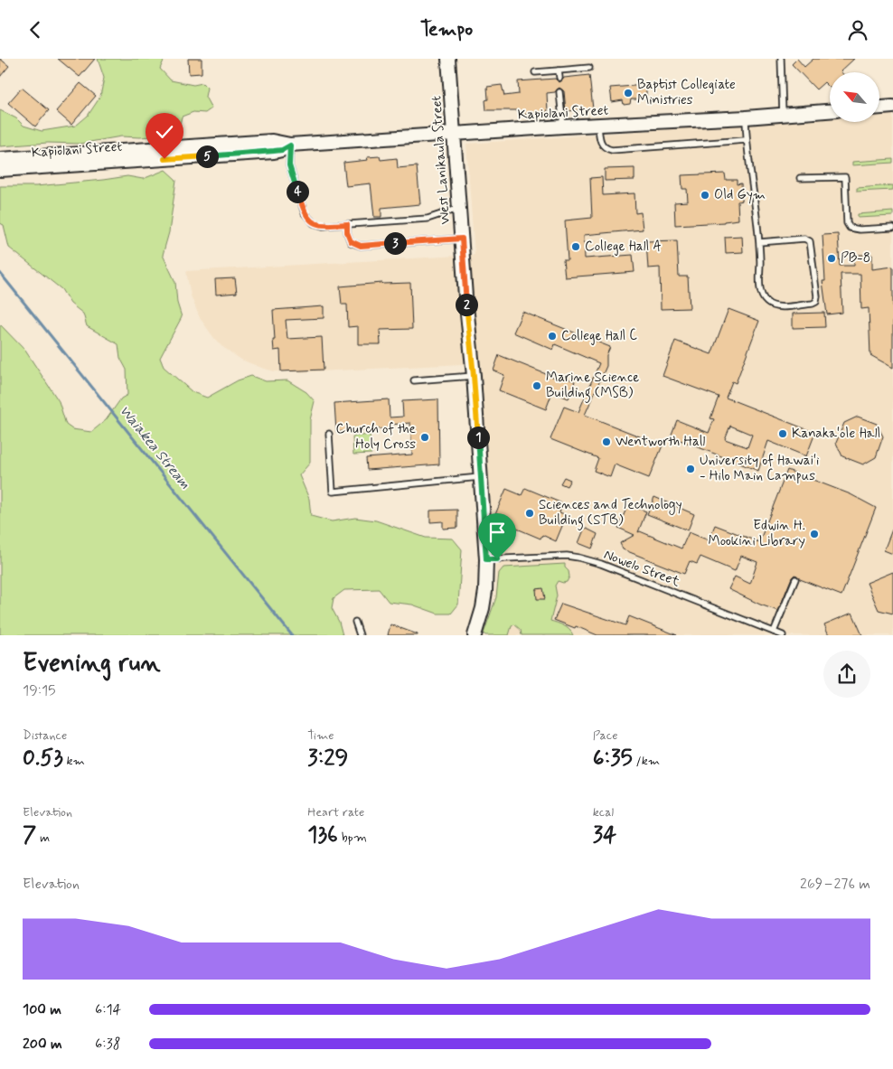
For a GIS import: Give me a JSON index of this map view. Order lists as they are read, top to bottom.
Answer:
{
  "streets": {
    "street": ["Kapiolani Street", "West Lanikaula Street"],
    "lane": ["Nowelo Street"]
  },
  "crossings": [
    ["Kapiolani Street", "West Lanikaula Street"],
    ["West Lanikaula Street", "Nowelo Street"]
  ],
  "water": ["Waiakea Stream"],
  "places": [
    "Baptist Collegiate Ministries",
    "Old Gym",
    "College Hall A",
    "PB-8",
    "College Hall C",
    "Marine Science Building (MSB)",
    "Kanakaʻole Hall",
    "Church of the Holy Cross",
    "Wentworth Hall",
    "University of Hawaiʻi - Hilo Main Campus",
    "Sciences and Technology Building (STB)",
    "Edwin H. Mookini Library"
  ],
  "north": "top left",
  "page": {
    "header": "Tempo",
    "pins": [
      "5",
      "4",
      "3",
      "2",
      "1"
    ],
    "heading": ["Evening run", "19:15"],
    "stats": [
      ["Distance", "0.53 km"],
      ["Time", "3:29"],
      ["Pace", "6:35 /km"],
      ["Elevation", "7 m"],
      ["Heart rate", "136 bpm"],
      ["kcal", "34"]
    ],
    "chart": ["Elevation", "269–276 m"],
    "list": [
      {
        "name": "100 m",
        "note": "6:14"
      },
      {
        "name": "200 m",
        "note": "6:38"
      }
    ]
  }
}
